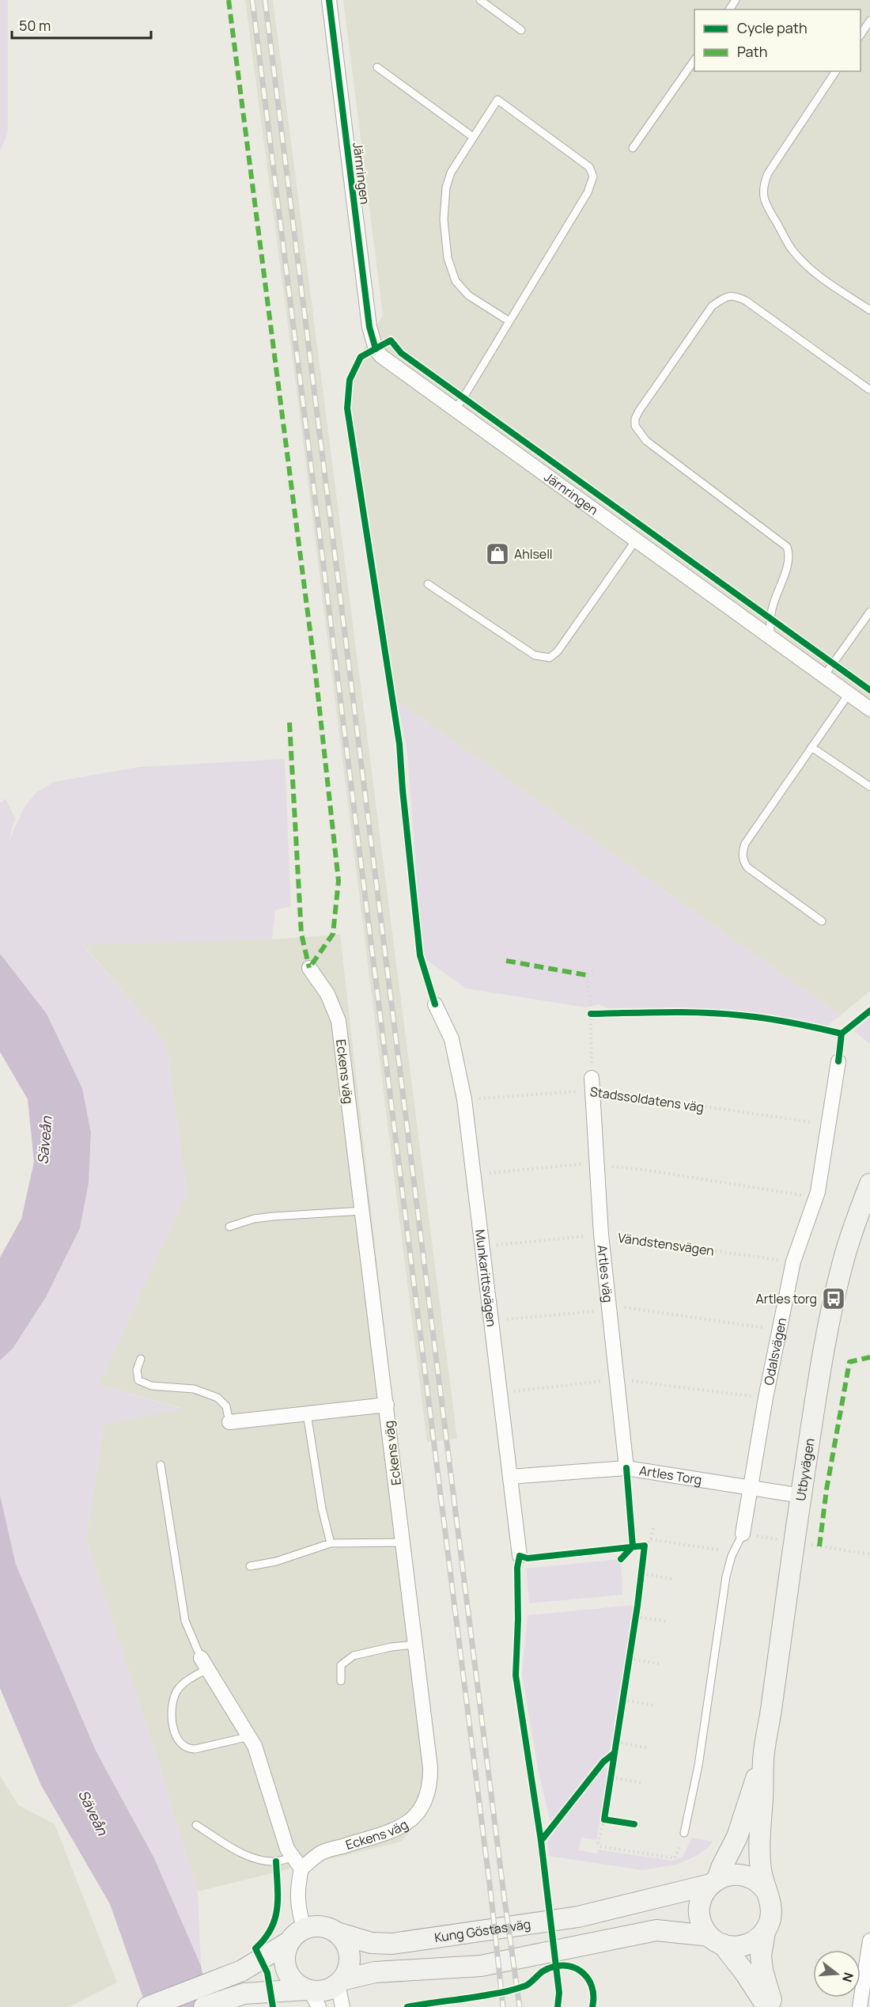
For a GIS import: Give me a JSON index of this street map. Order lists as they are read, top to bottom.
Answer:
{
  "streets": {
    "main road": ["Utbyvägen", "Kung Göstas väg"],
    "street": [
      "Järnringen",
      "Eckens väg",
      "Artles väg",
      "Munkarittsvägen",
      "Odalsvägen",
      "Artles Torg"
    ],
    "path": ["Stadssoldatens väg", "Vändstensvägen"]
  },
  "crossings": [
    ["Stadssoldatens väg", "Artles väg"],
    ["Stadssoldatens väg", "Munkarittsvägen"],
    ["Stadssoldatens väg", "Odalsvägen"],
    ["Vändstensvägen", "Artles väg"],
    ["Vändstensvägen", "Munkarittsvägen"],
    ["Vändstensvägen", "Odalsvägen"],
    ["Artles väg", "Artles Torg"],
    ["Munkarittsvägen", "Artles Torg"],
    ["Odalsvägen", "Artles Torg"],
    ["Utbyvägen", "Artles Torg"],
    ["Utbyvägen", "Kung Göstas väg"]
  ],
  "water": ["Säveån"],
  "places": {
    "shop": ["Ahlsell"],
    "bus stop": ["Artles torg"]
  },
  "legend": ["Cycle path", "Path"],
  "scale_bar": "50 m",
  "north": "right"
}
